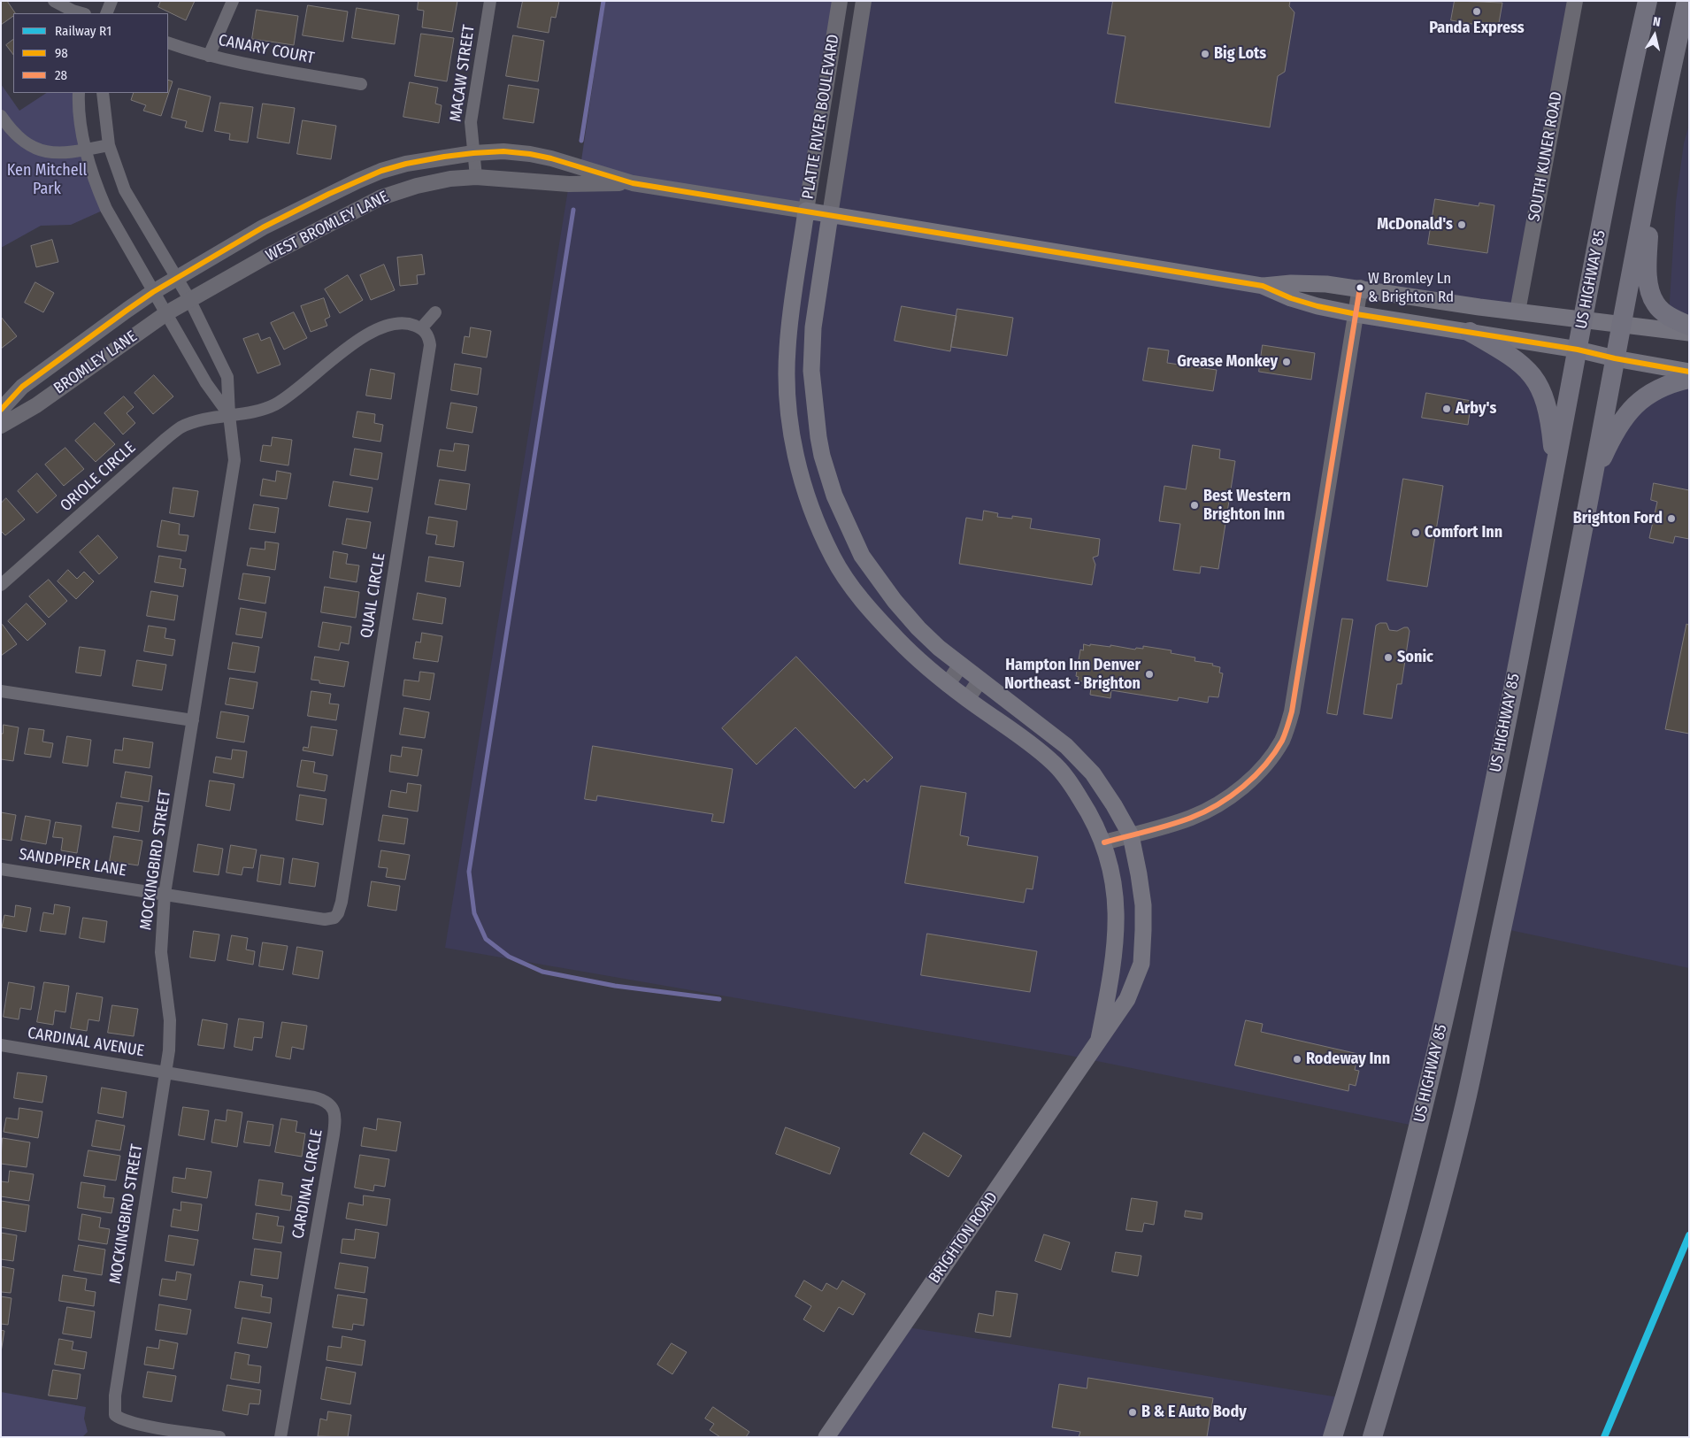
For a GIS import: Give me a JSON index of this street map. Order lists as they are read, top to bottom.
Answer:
{
  "streets": {
    "highway": ["US HIGHWAY 85"],
    "main road": ["PLATTE RIVER BOULEVARD", "WEST BROMLEY LANE", "BRIGHTON ROAD"],
    "street": [
      "CANARY COURT",
      "MACAW STREET",
      "SOUTH KUNER ROAD",
      "BROMLEY LANE",
      "ORIOLE CIRCLE",
      "QUAIL CIRCLE",
      "MOCKINGBIRD STREET",
      "SANDPIPER LANE",
      "CARDINAL AVENUE",
      "CARDINAL CIRCLE"
    ]
  },
  "crossings": [
    ["MACAW STREET", "WEST BROMLEY LANE"],
    ["PLATTE RIVER BOULEVARD", "WEST BROMLEY LANE"],
    ["PLATTE RIVER BOULEVARD", "BRIGHTON ROAD"],
    ["SOUTH KUNER ROAD", "WEST BROMLEY LANE"],
    ["WEST BROMLEY LANE", "US HIGHWAY 85"],
    ["WEST BROMLEY LANE", "BROMLEY LANE"],
    ["WEST BROMLEY LANE", "MOCKINGBIRD STREET"],
    ["BROMLEY LANE", "MOCKINGBIRD STREET"],
    ["ORIOLE CIRCLE", "MOCKINGBIRD STREET"],
    ["QUAIL CIRCLE", "MOCKINGBIRD STREET"],
    ["QUAIL CIRCLE", "SANDPIPER LANE"],
    ["MOCKINGBIRD STREET", "SANDPIPER LANE"],
    ["MOCKINGBIRD STREET", "CARDINAL AVENUE"],
    ["MOCKINGBIRD STREET", "CARDINAL CIRCLE"],
    ["CARDINAL AVENUE", "CARDINAL CIRCLE"]
  ],
  "parks": ["Ken Mitchell Park"],
  "places": [
    "Panda Express",
    "Big Lots",
    "McDonald's",
    "W Bromley Ln & Brighton Rd",
    "Grease Monkey",
    "Arby's",
    "Best Western Brighton Inn",
    "Brighton Ford",
    "Comfort Inn",
    "Sonic",
    "Hampton Inn Denver Northeast - Brighton",
    "Rodeway Inn",
    "B & E Auto Body"
  ],
  "lines": ["transit line 98", "transit line 28", "rail line R1"],
  "legend": ["Railway R1", "98", "28"],
  "north": "top"
}
